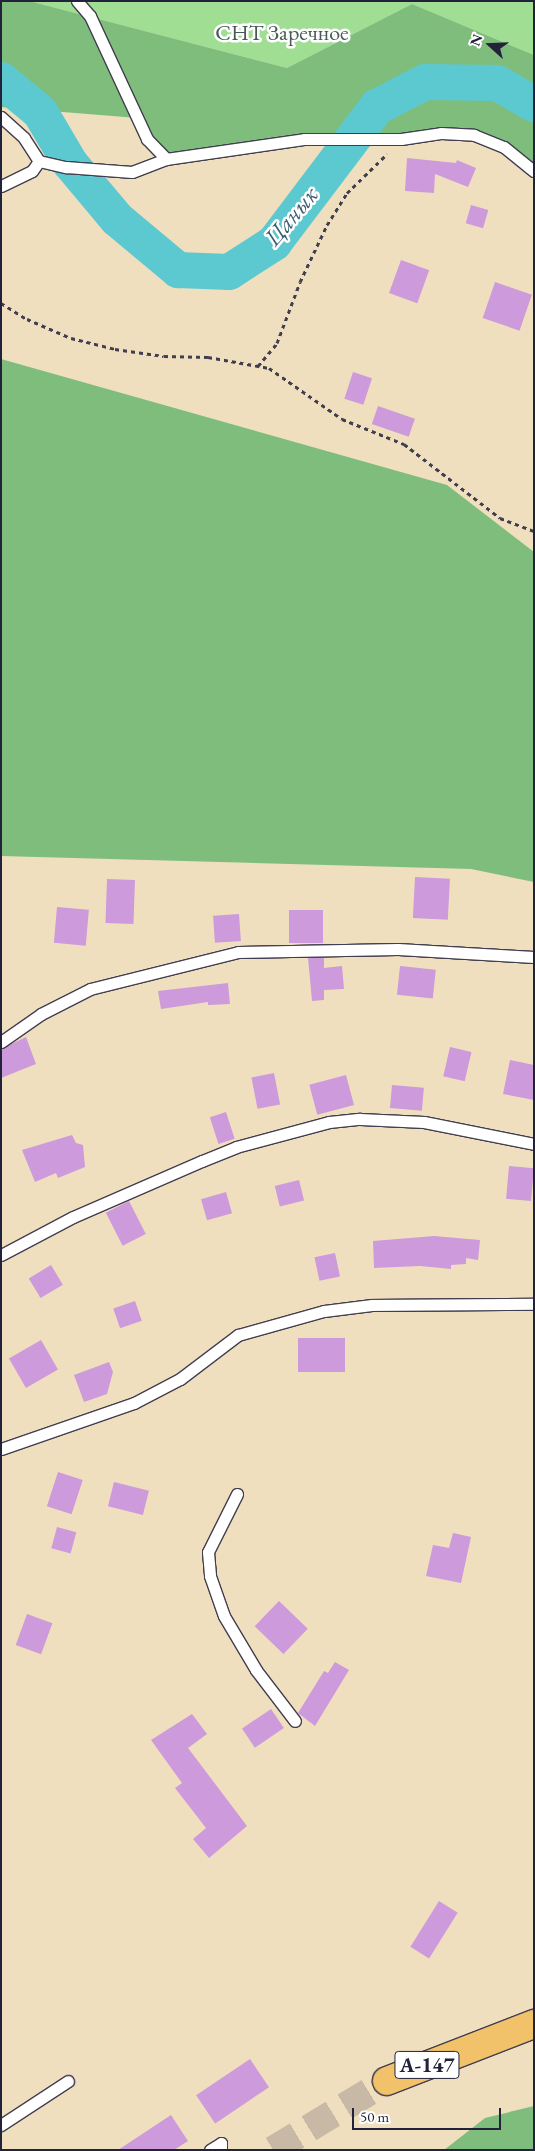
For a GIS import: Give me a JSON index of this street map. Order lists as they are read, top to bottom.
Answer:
{
  "streets": {
    "highway": ["А-147"]
  },
  "water": ["Цанык"],
  "parks": ["СНТ Заречное"],
  "scale_bar": "50 m",
  "north": "left"
}
